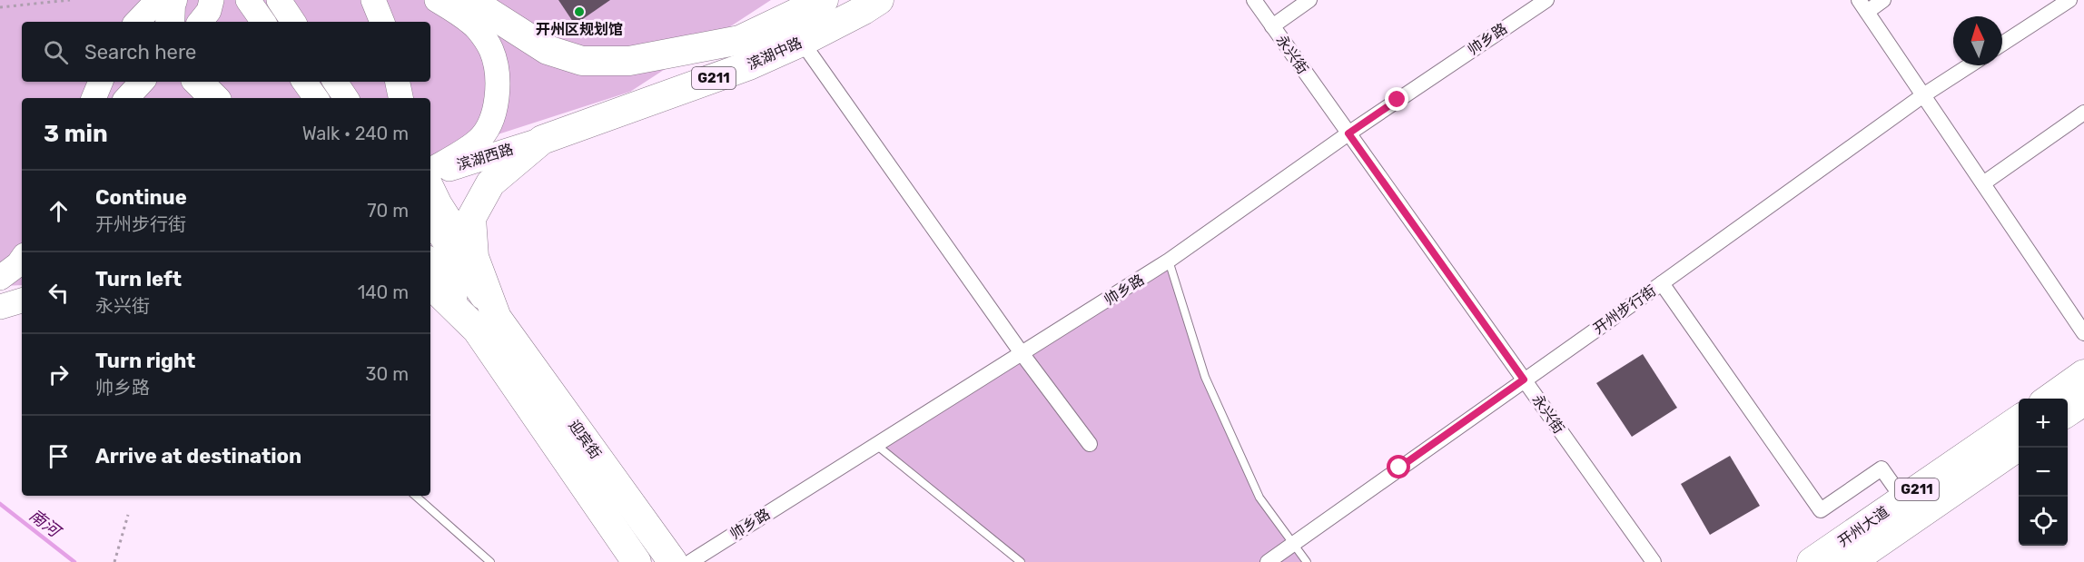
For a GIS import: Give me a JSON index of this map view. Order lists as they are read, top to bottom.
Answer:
{
  "streets": {
    "highway": [
      "滨湖中路",
      "G211",
      "迎宾街",
      "开州大道"
    ],
    "main road": ["滨湖西路"],
    "street": ["帅乡路", "永兴街", "开州步行街"]
  },
  "crossings": [
    ["帅乡路", "永兴街"],
    ["滨湖中路", "G211"],
    ["滨湖中路", "滨湖西路"],
    ["永兴街", "开州步行街"],
    ["G211", "滨湖西路"],
    ["G211", "迎宾街"]
  ],
  "water": ["南河"],
  "places": ["开州区规划馆"],
  "north": "top",
  "page": {
    "search": "Search here",
    "heading": ["3 min", "Walk · 240 m"],
    "list": [
      ["Continue", "开州步行街", "70 m"],
      ["Turn left", "永兴街", "140 m"],
      ["Turn right", "帅乡路", "30 m"],
      "Arrive at destination"
    ],
    "map_buttons": ["+", "−"]
  }
}
